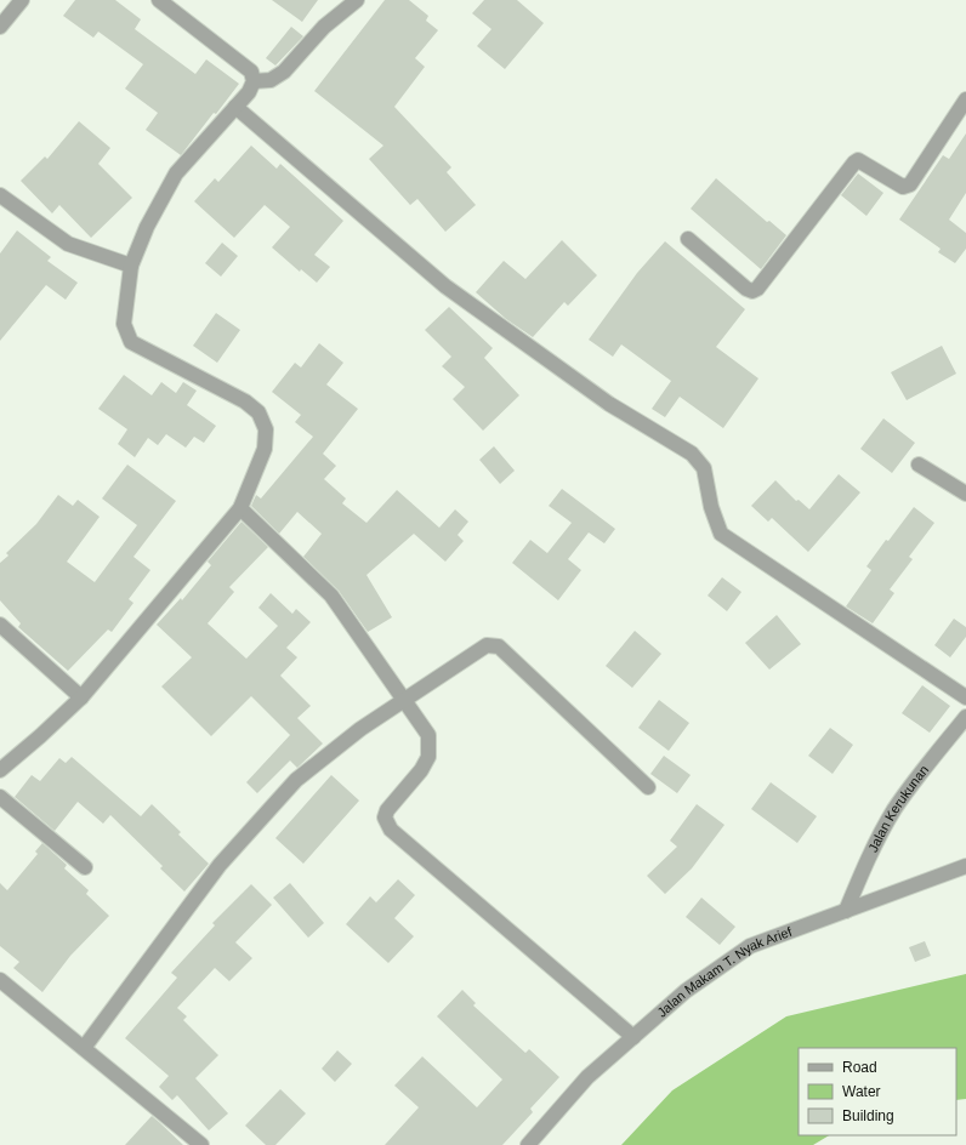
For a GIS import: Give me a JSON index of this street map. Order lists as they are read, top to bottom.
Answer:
{
  "streets": {
    "street": ["Jalan Kerukunan", "Jalan Makam T. Nyak Arief"]
  },
  "crossings": [
    ["Jalan Kerukunan", "Jalan Makam T. Nyak Arief"]
  ],
  "legend": ["Road", "Water", "Building"]
}
